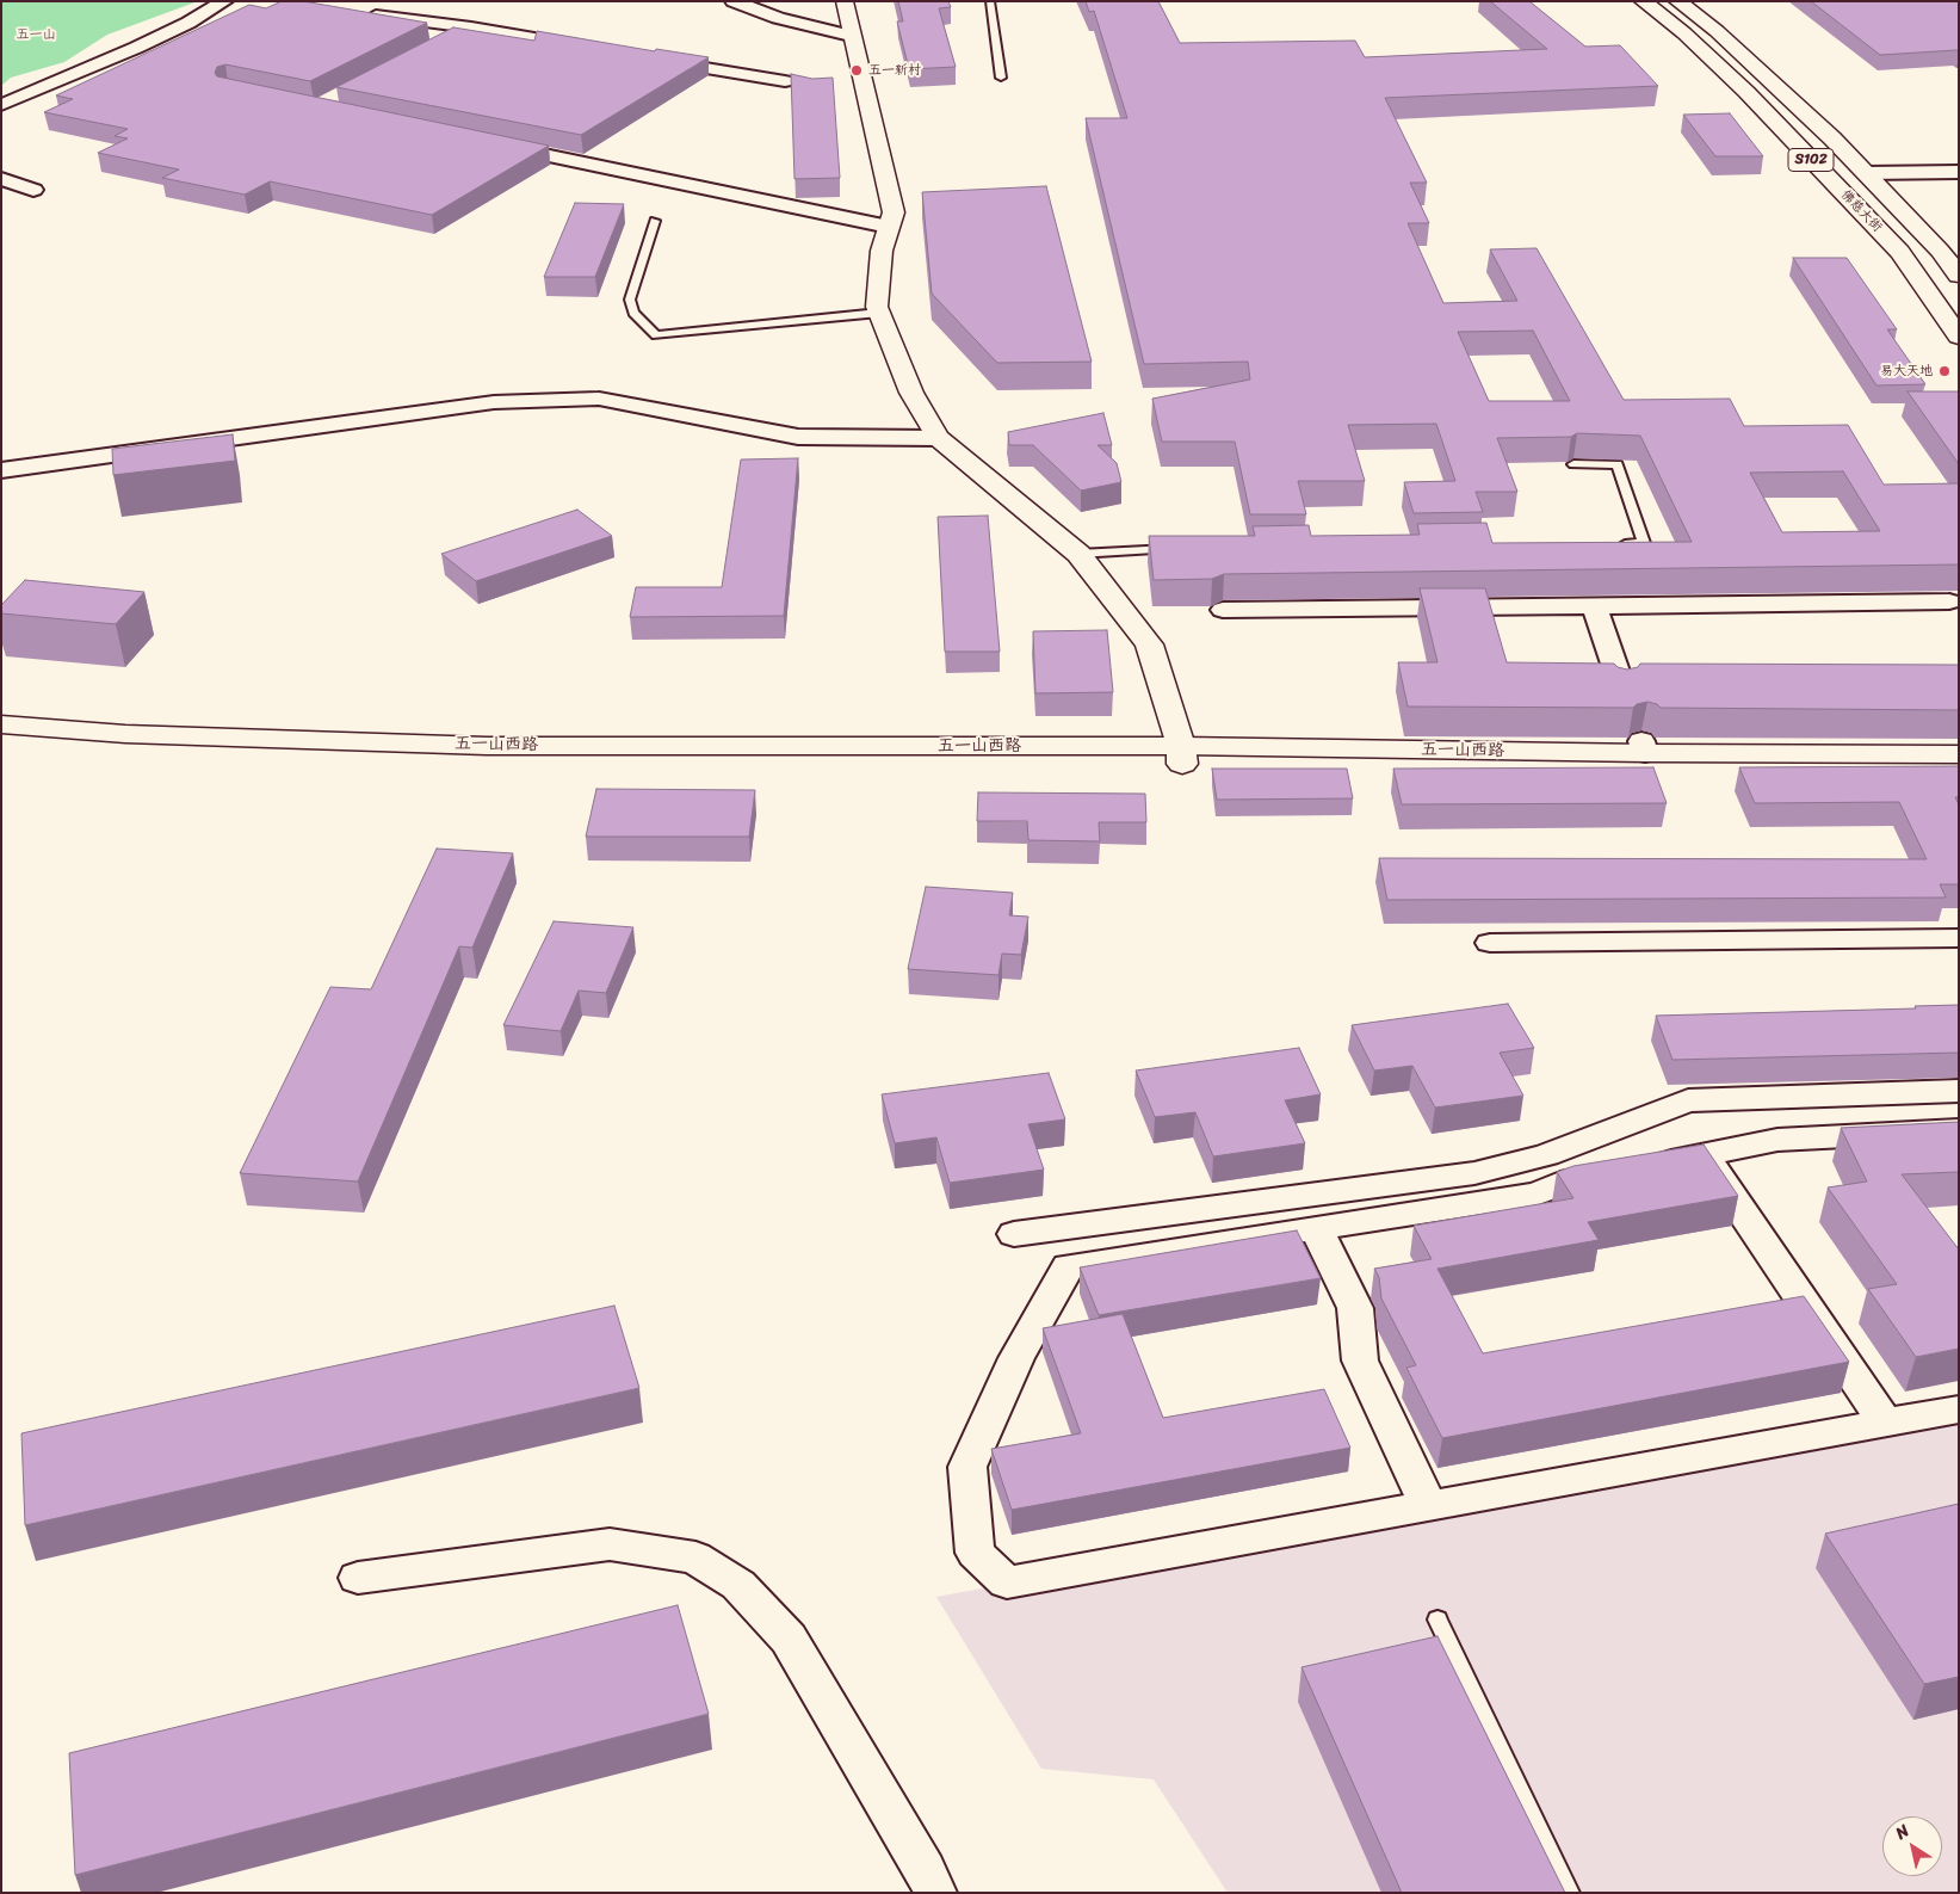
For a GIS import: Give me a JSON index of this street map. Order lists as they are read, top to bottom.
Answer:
{
  "streets": {
    "main road": ["S102", "佛慈大街", "五一山西路"]
  },
  "parks": ["五一山"],
  "places": ["五一新村", "易大天地"],
  "north": "top left"
}
